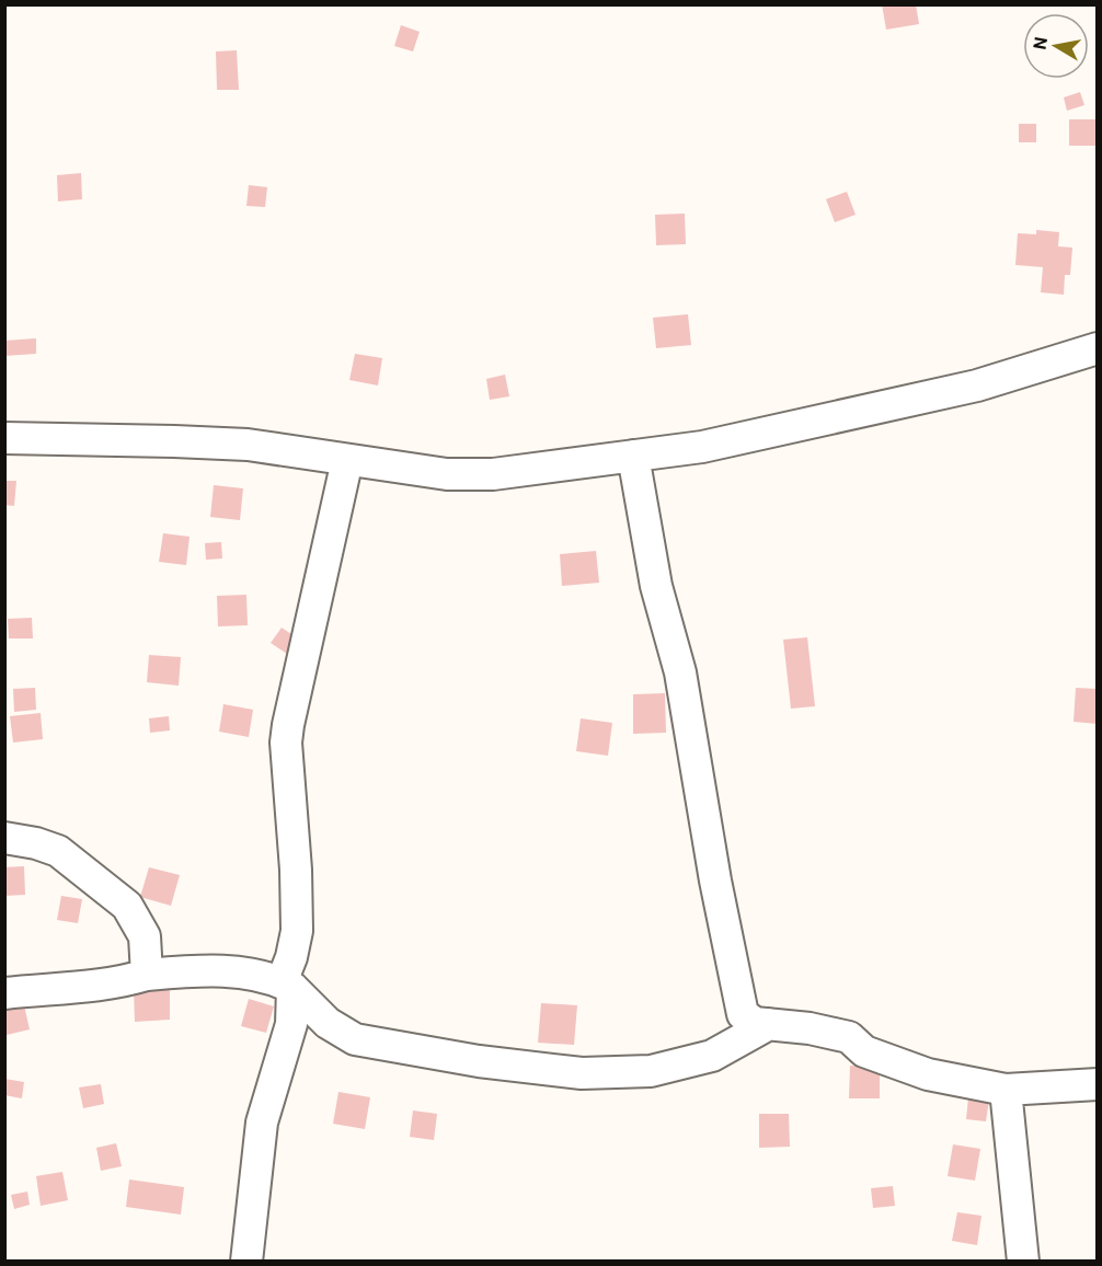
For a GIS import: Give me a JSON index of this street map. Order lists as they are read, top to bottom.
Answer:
{
  "north": "left"
}
